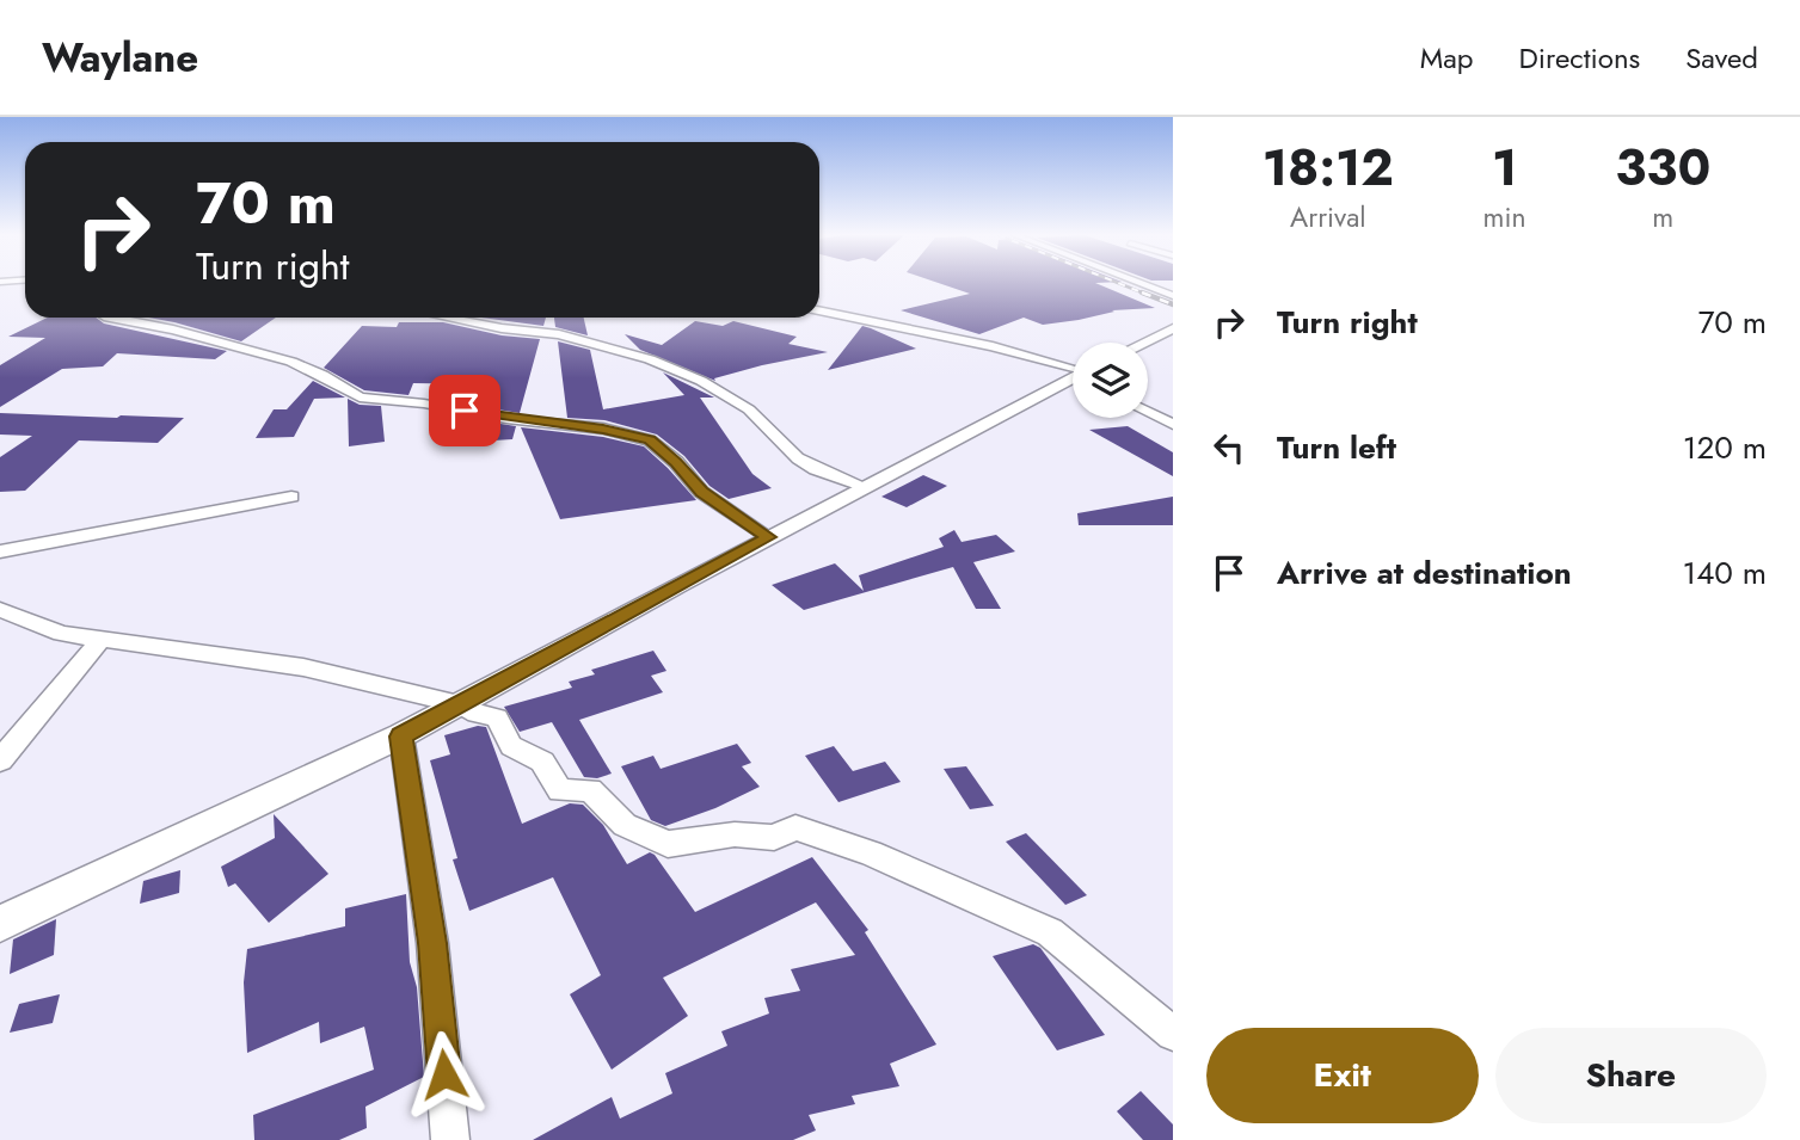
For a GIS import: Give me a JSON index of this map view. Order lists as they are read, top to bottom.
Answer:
{
  "page": {
    "header": "Waylane",
    "nav": ["Map", "Directions", "Saved"],
    "eta": [
      "18:12",
      "Arrival",
      "1",
      "min",
      "330",
      "m"
    ],
    "turn": ["70 m", "Turn right"],
    "list": [
      {
        "name": "Turn right",
        "value": "70 m"
      },
      {
        "name": "Turn left",
        "value": "120 m"
      },
      {
        "name": "Arrive at destination",
        "value": "140 m"
      }
    ],
    "buttons": ["Exit", "Share"]
  }
}
